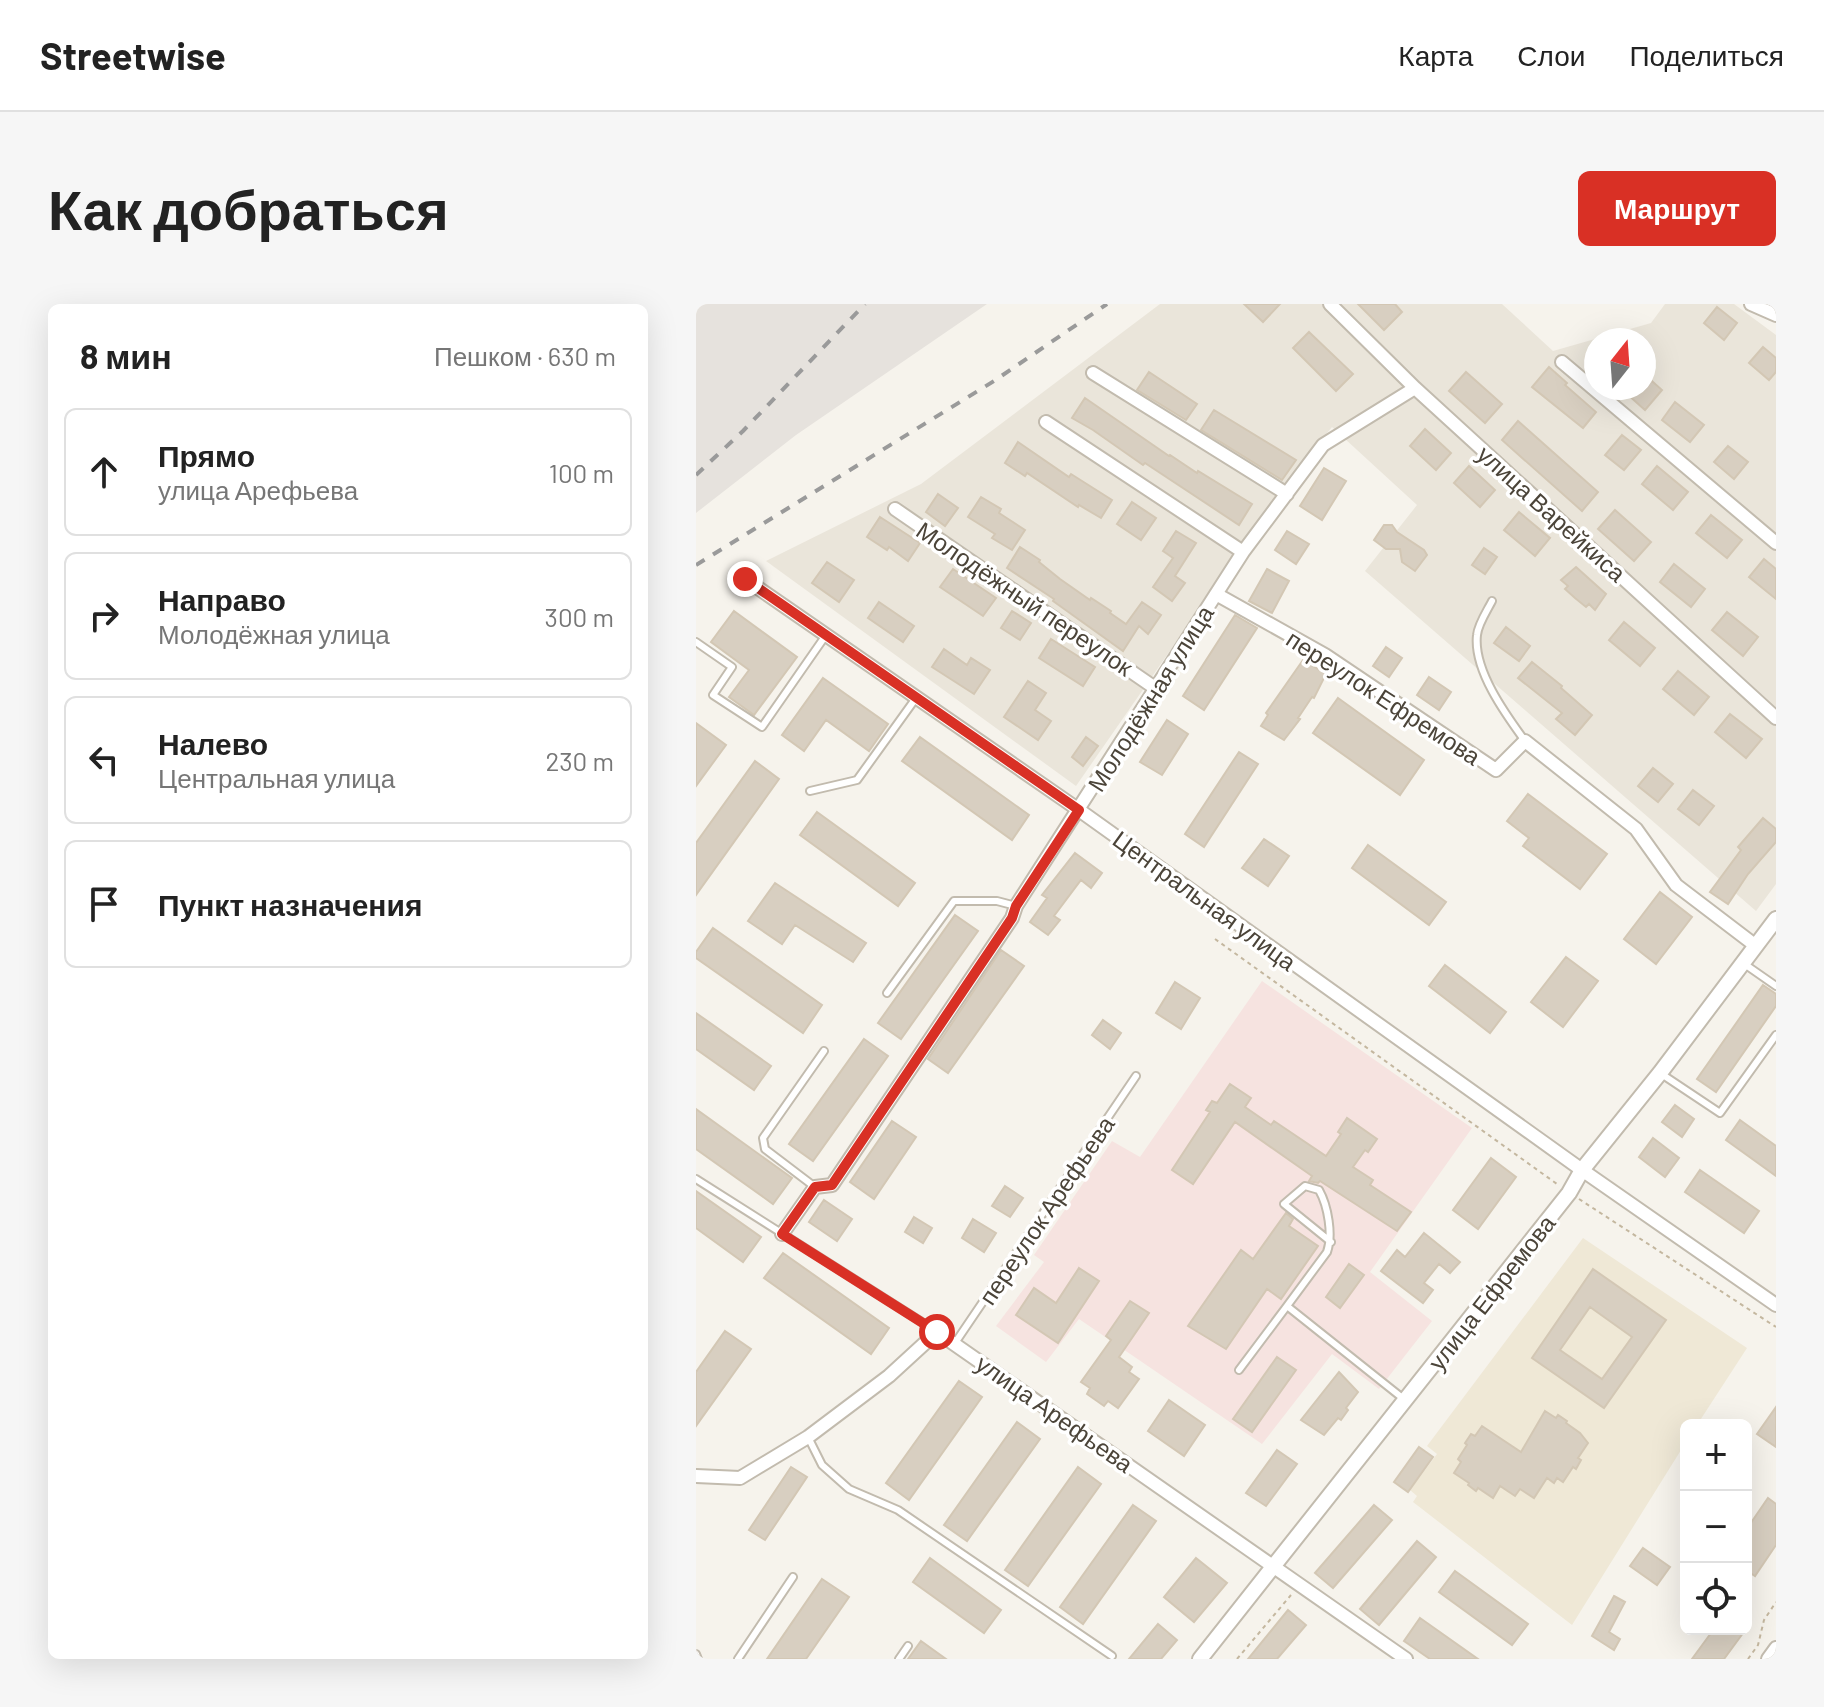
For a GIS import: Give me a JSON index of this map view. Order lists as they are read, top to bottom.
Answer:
{
  "streets": {
    "street": [
      "улица Варейкиса",
      "Молодёжный переулок",
      "переулок Ефремова",
      "Молодёжная улица",
      "Центральная улица",
      "улица Ефремова",
      "улица Арефьева"
    ],
    "lane": ["переулок Арефьева"]
  },
  "crossings": [
    ["улица Варейкиса", "Молодёжная улица"],
    ["Молодёжный переулок", "Молодёжная улица"],
    ["переулок Ефремова", "Молодёжная улица"],
    ["Молодёжная улица", "Центральная улица"],
    ["Молодёжная улица", "улица Арефьева"],
    ["Центральная улица", "улица Ефремова"],
    ["переулок Арефьева", "улица Арефьева"],
    ["улица Ефремова", "улица Арефьева"]
  ],
  "north": "top",
  "page": {
    "header": "Streetwise",
    "nav": ["Карта", "Слои", "Поделиться"],
    "buttons": "Маршрут",
    "title": "Как добраться",
    "heading": ["8 мин", "Пешком · 630 m"],
    "list": [
      ["Прямо", "улица Арефьева", "100 m"],
      ["Направо", "Молодёжная улица", "300 m"],
      ["Налево", "Центральная улица", "230 m"],
      "Пункт назначения"
    ],
    "map_buttons": ["+", "−"]
  }
}
